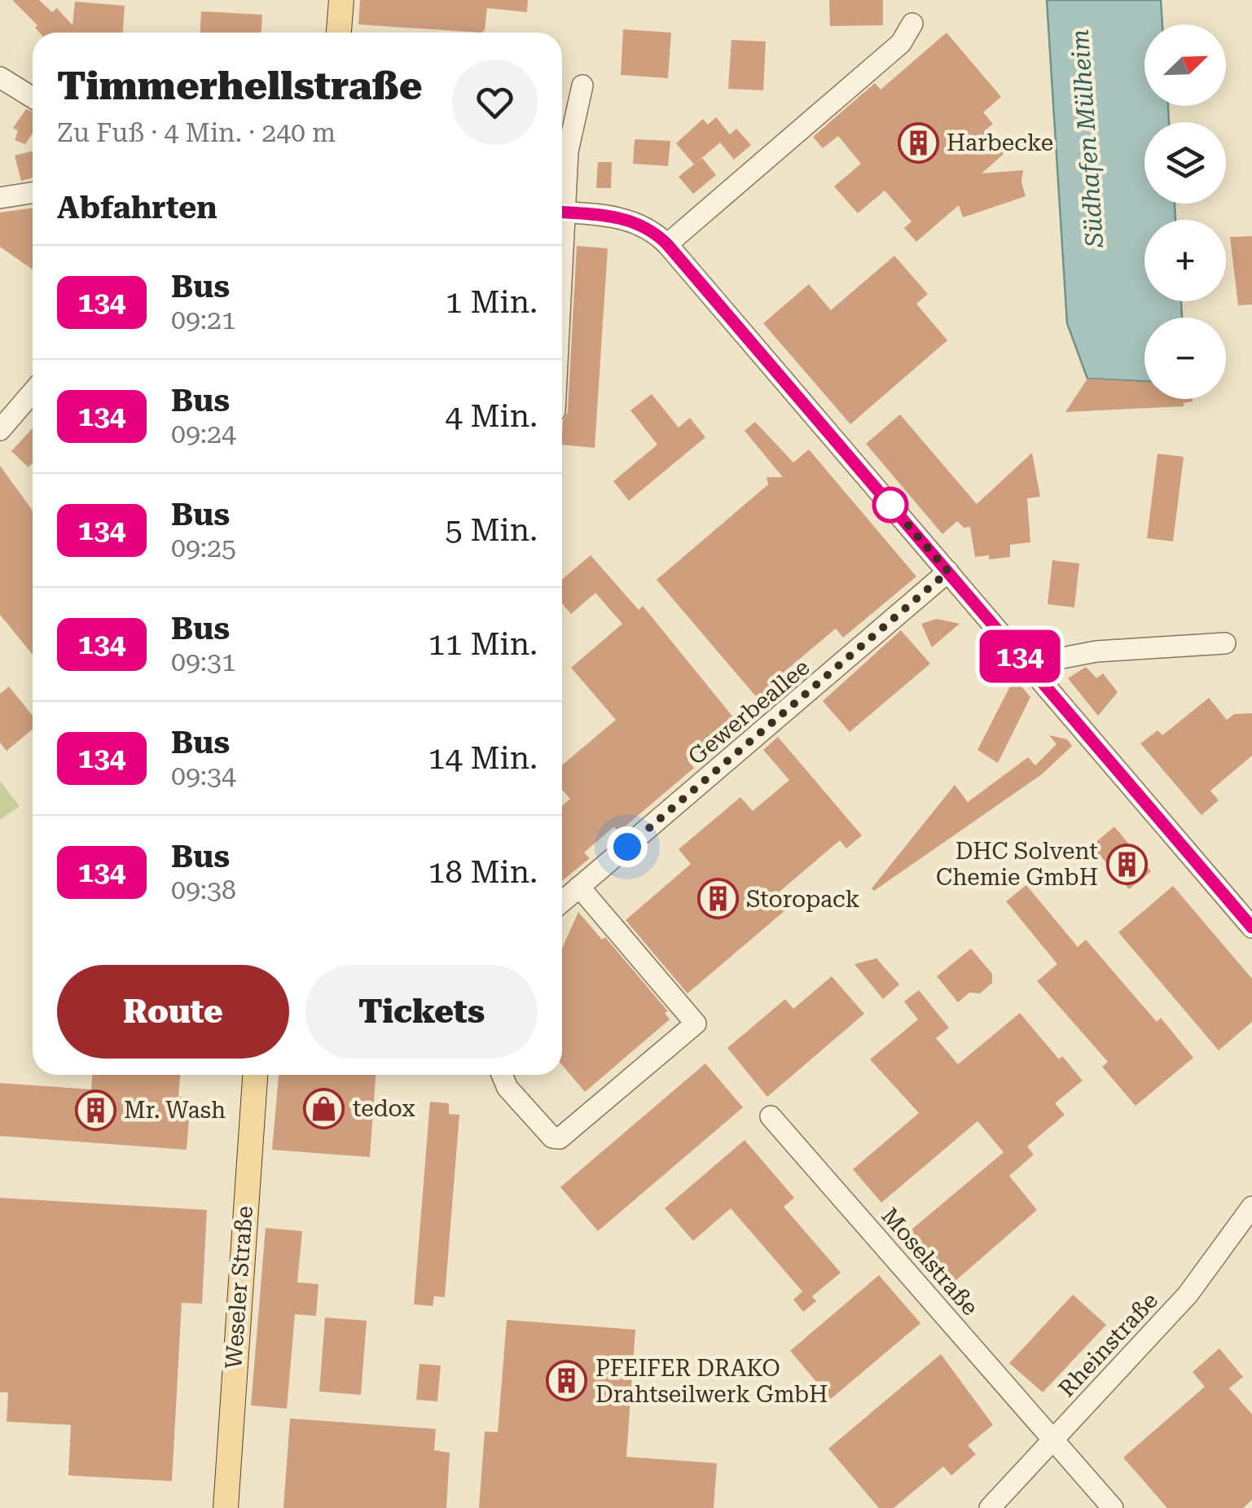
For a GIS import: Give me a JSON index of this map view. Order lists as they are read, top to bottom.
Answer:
{
  "streets": {
    "main road": ["Weseler Straße"],
    "street": ["Gewerbeallee", "Moselstraße", "Rheinstraße"]
  },
  "crossings": [
    ["Moselstraße", "Rheinstraße"]
  ],
  "water": ["Südhafen Mülheim"],
  "places": {
    "building": [
      "Harbecke",
      "DHC Solvent Chemie GmbH",
      "Storopack",
      "Mr. Wash",
      "PFEIFER DRAKO Drahtseilwerk GmbH"
    ],
    "shop": ["tedox"]
  },
  "lines": ["bus line 134"],
  "north": "top right",
  "page": {
    "on_map": "134",
    "map_buttons": ["+", "−"],
    "heading": [
      ["Timmerhellstraße", "Zu Fuß · 4 Min. · 240 m"],
      "Abfahrten"
    ],
    "list": [
      {
        "mark": "134",
        "name": "Bus",
        "note": "09:21",
        "value": "1 Min."
      },
      {
        "mark": "134",
        "name": "Bus",
        "note": "09:24",
        "value": "4 Min."
      },
      {
        "mark": "134",
        "name": "Bus",
        "note": "09:25",
        "value": "5 Min."
      },
      {
        "mark": "134",
        "name": "Bus",
        "note": "09:31",
        "value": "11 Min."
      },
      {
        "mark": "134",
        "name": "Bus",
        "note": "09:34",
        "value": "14 Min."
      },
      {
        "mark": "134",
        "name": "Bus",
        "note": "09:38",
        "value": "18 Min."
      }
    ],
    "buttons": ["Route", "Tickets"]
  }
}
